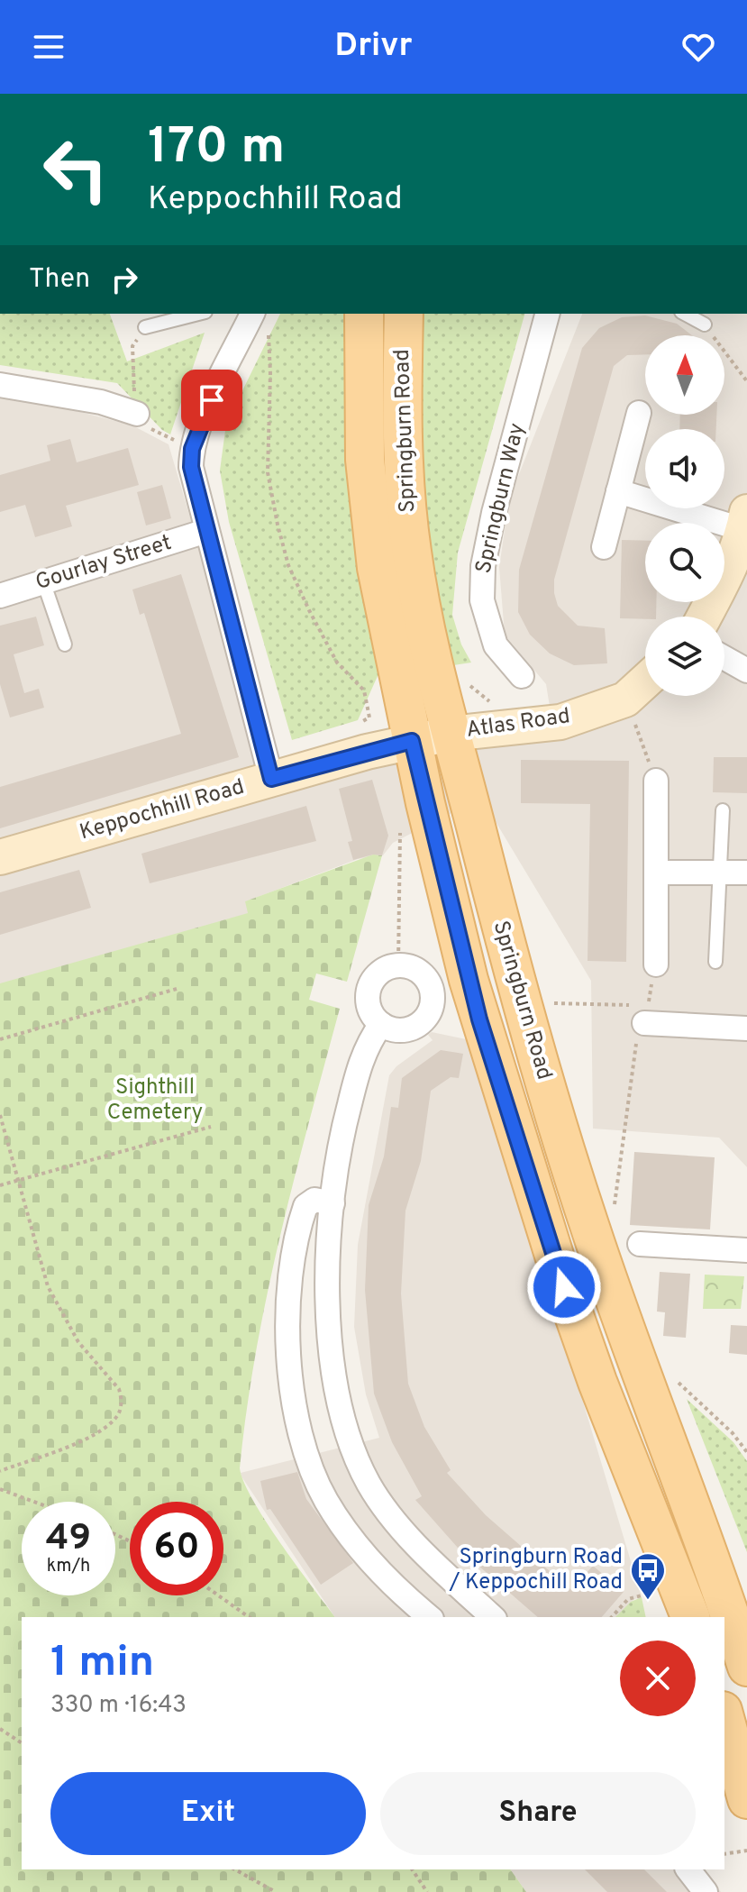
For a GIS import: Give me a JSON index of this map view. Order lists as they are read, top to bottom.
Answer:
{
  "streets": {
    "main road": ["Springburn Road"],
    "street": [
      "Springburn Way",
      "Gourlay Street",
      "Atlas Road",
      "Keppochhill Road"
    ]
  },
  "crossings": [
    ["Springburn Road", "Atlas Road"],
    ["Springburn Road", "Keppochhill Road"],
    ["Atlas Road", "Keppochhill Road"]
  ],
  "parks": ["Sighthill Cemetery"],
  "places": {
    "bus stop": ["Springburn Road / Keppochill Road"]
  },
  "north": "top",
  "page": {
    "header": "Drivr",
    "turn": ["170 m", "Keppochhill Road"],
    "then": "Then",
    "speed": "49 km/h",
    "limit": "60",
    "heading": ["1 min", "330 m · 16:43"],
    "buttons": ["Exit", "Share"]
  }
}
